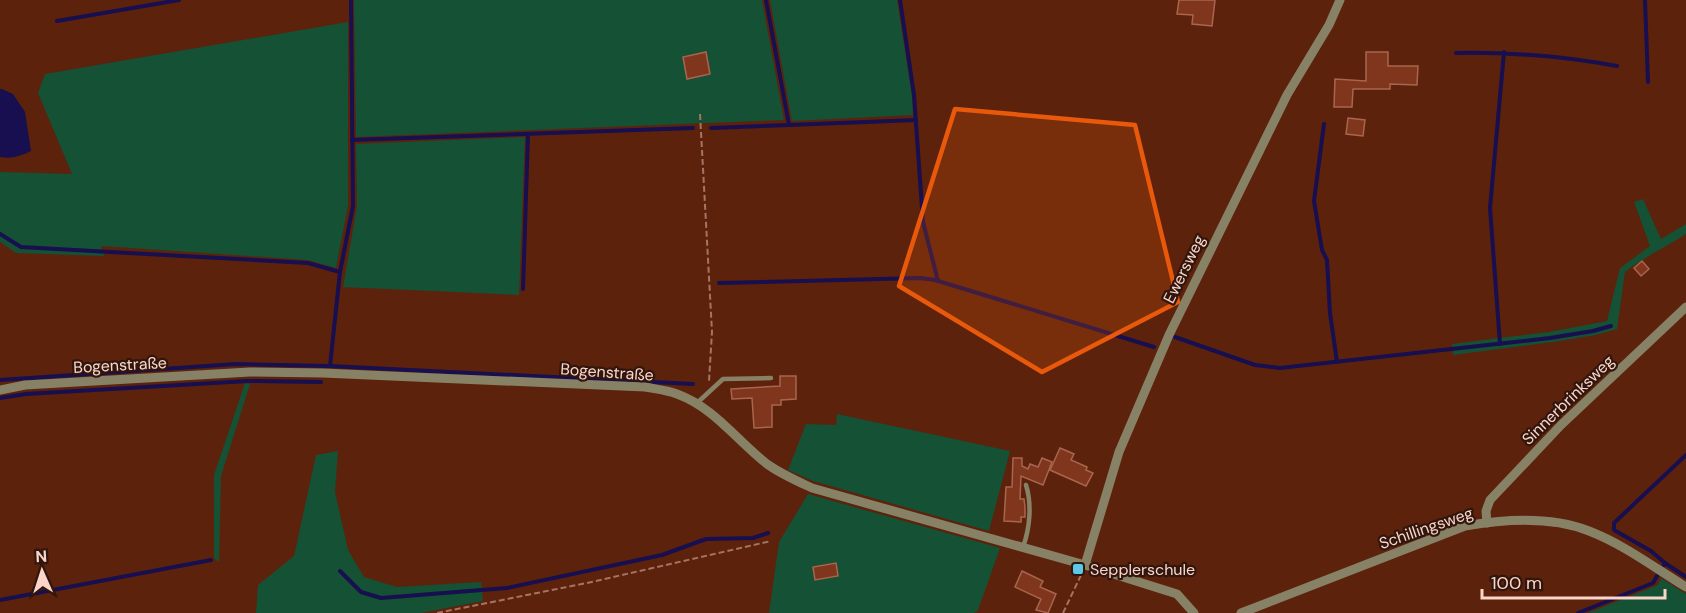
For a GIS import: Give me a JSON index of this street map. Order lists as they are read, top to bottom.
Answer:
{
  "streets": {
    "street": [
      "Ewersweg",
      "Bogenstraße",
      "Sinnerbrinksweg",
      "Schillingsweg"
    ]
  },
  "crossings": [
    ["Ewersweg", "Bogenstraße"],
    ["Sinnerbrinksweg", "Schillingsweg"]
  ],
  "places": {
    "transit": ["Sepplerschule"]
  },
  "scale_bar": "100 m",
  "north": "top"
}
